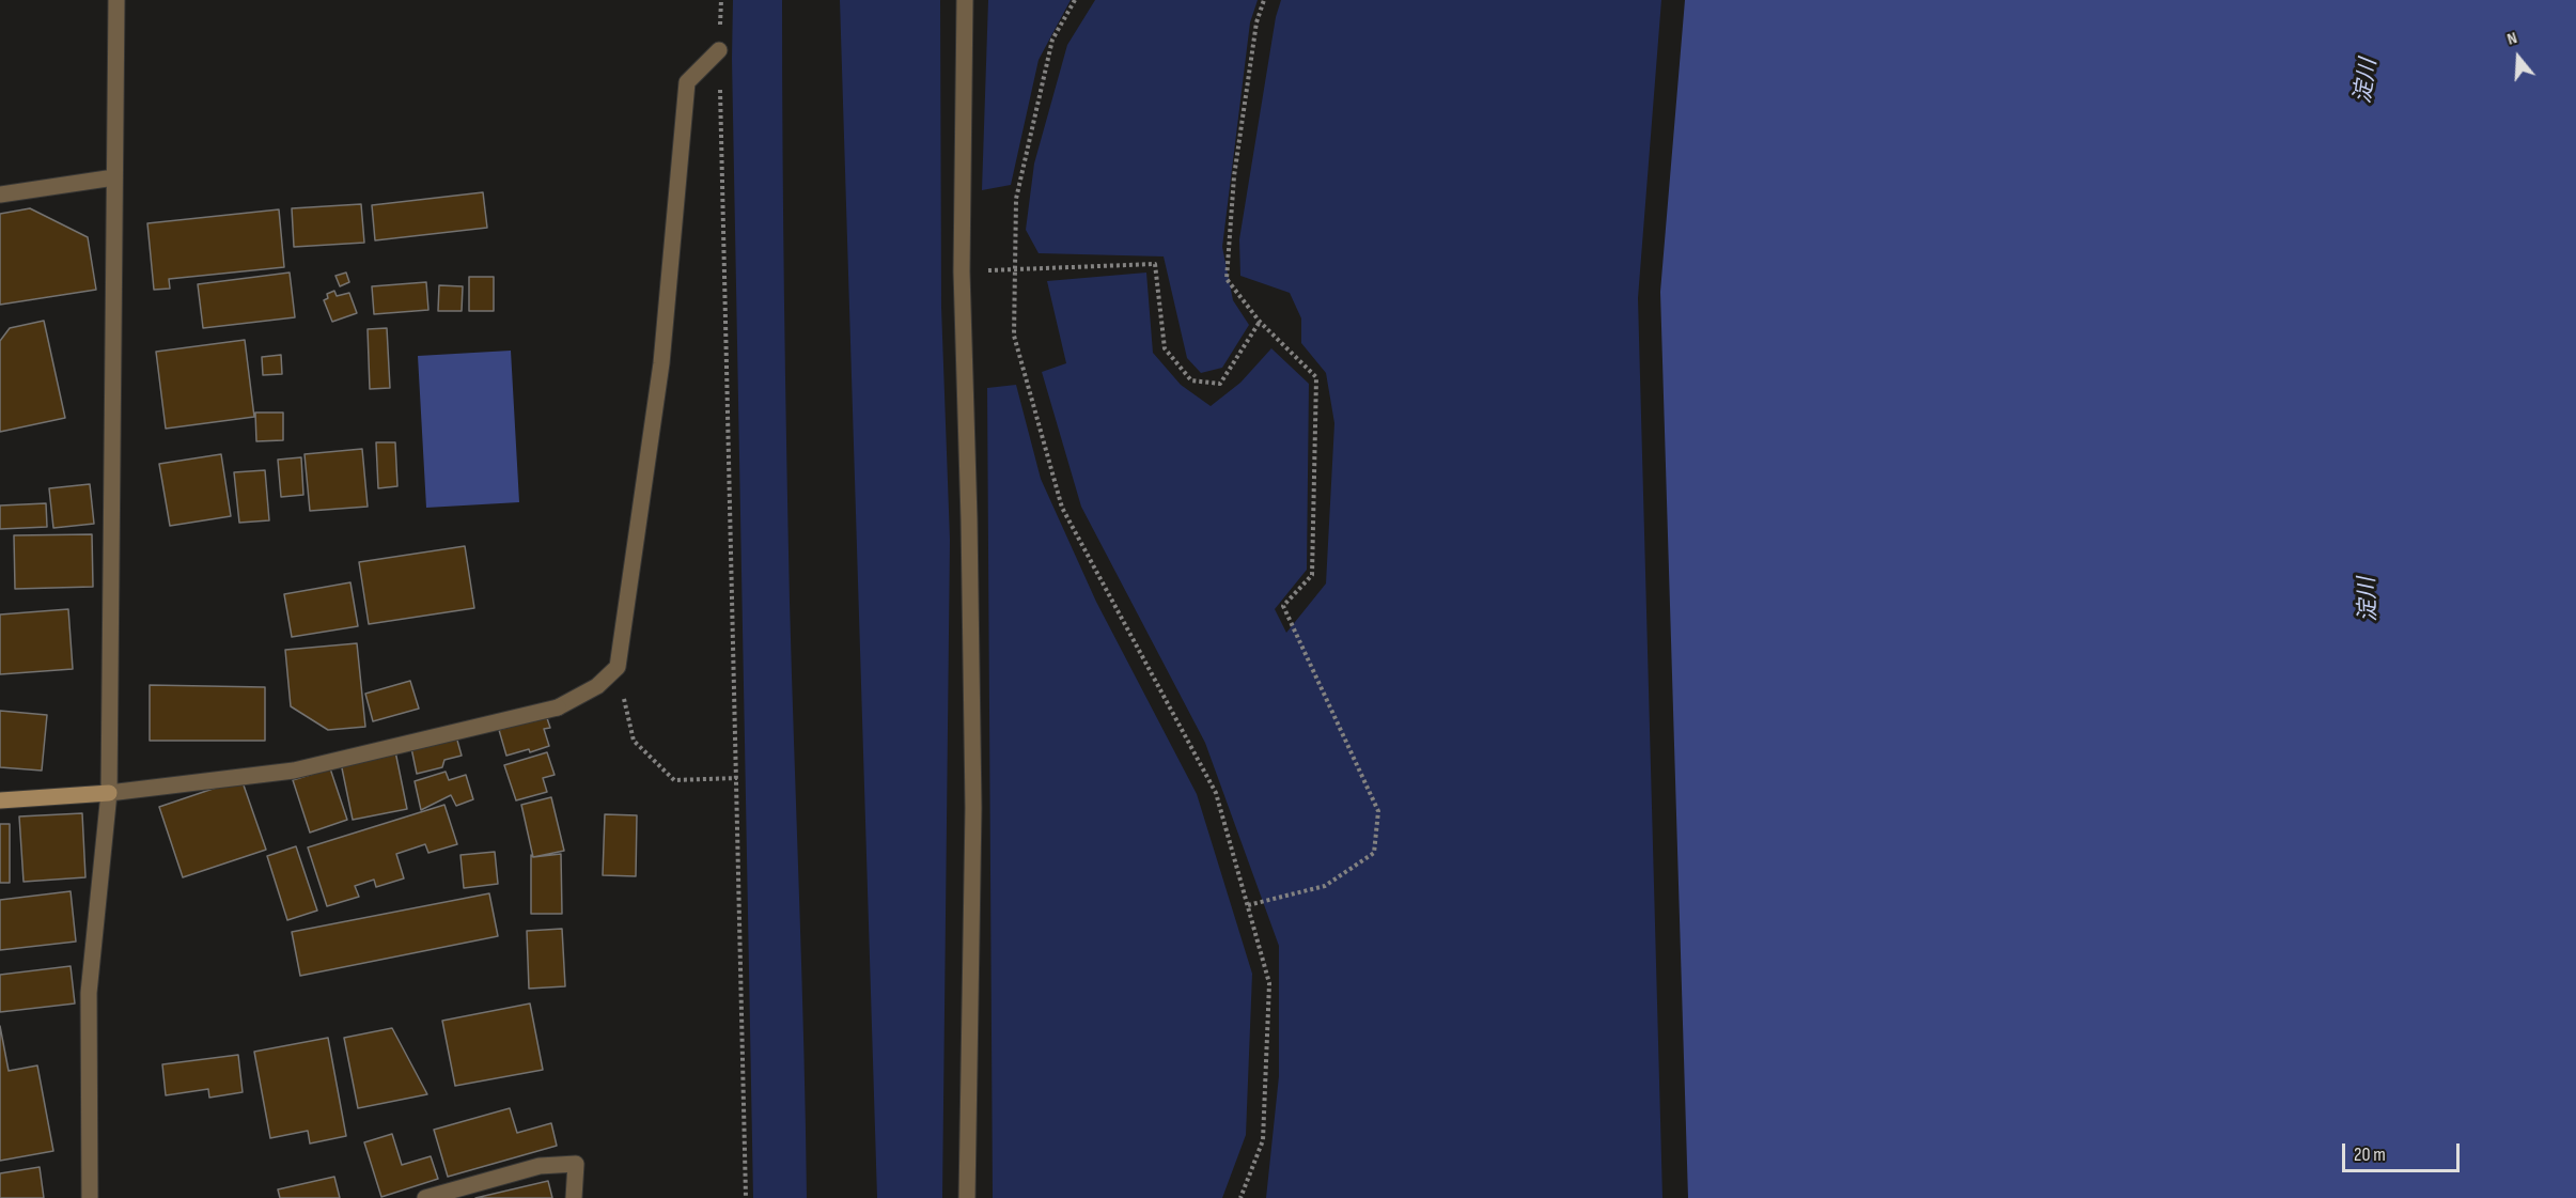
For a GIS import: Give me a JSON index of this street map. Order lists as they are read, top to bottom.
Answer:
{
  "water": ["淀川"],
  "scale_bar": "20 m",
  "north": "top"
}
